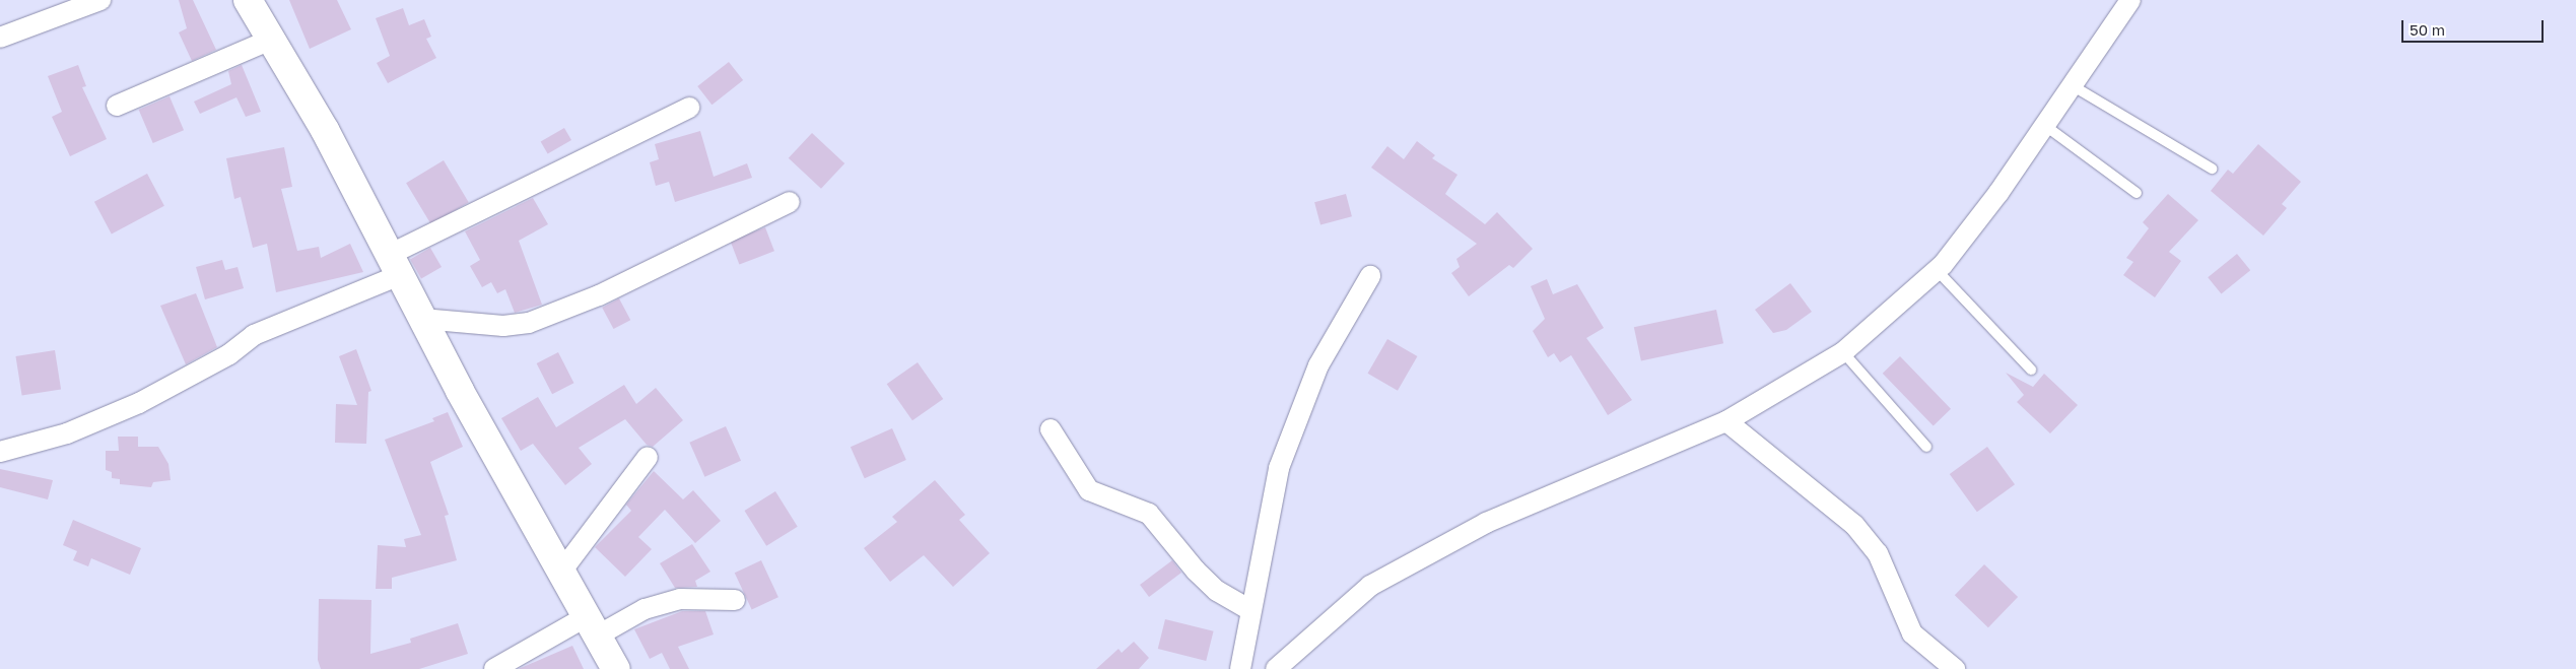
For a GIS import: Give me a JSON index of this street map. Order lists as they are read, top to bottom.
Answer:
{
  "scale_bar": "50 m"
}
